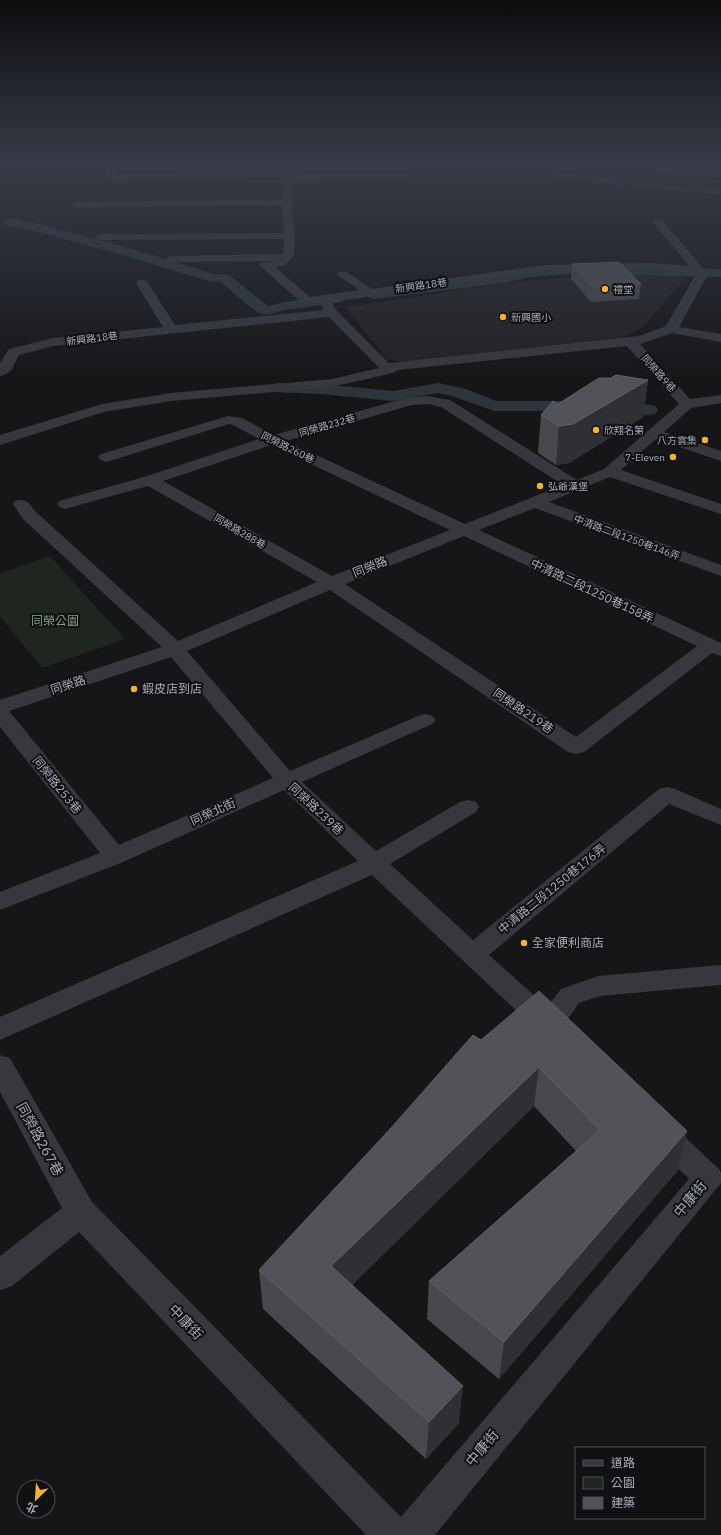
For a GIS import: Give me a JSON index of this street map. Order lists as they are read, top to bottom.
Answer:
{
  "streets": {
    "street": [
      "新興路18巷",
      "同榮路9巷",
      "同榮路232巷",
      "同榮路260巷",
      "同榮路288巷",
      "中清路二段1250巷146弄",
      "同榮路",
      "中清路二段1250巷158弄",
      "同榮路219巷",
      "同榮路253巷",
      "同榮路239巷",
      "同榮北街",
      "中清路二段1250巷176弄",
      "同榮路267巷",
      "中康街"
    ]
  },
  "crossings": [
    ["同榮路9巷", "同榮路"],
    ["同榮路232巷", "同榮路260巷"],
    ["同榮路232巷", "同榮路288巷"],
    ["同榮路232巷", "同榮路"],
    ["同榮路260巷", "同榮路"],
    ["同榮路260巷", "中清路二段1250巷158弄"],
    ["同榮路288巷", "同榮路"],
    ["同榮路288巷", "同榮路219巷"],
    ["中清路二段1250巷146弄", "同榮路"],
    ["同榮路", "中清路二段1250巷158弄"],
    ["同榮路", "同榮路219巷"],
    ["同榮路", "同榮路239巷"],
    ["中清路二段1250巷158弄", "同榮路219巷"],
    ["同榮路253巷", "同榮北街"],
    ["同榮路239巷", "同榮北街"],
    ["同榮路239巷", "中清路二段1250巷176弄"],
    ["同榮路267巷", "中康街"]
  ],
  "parks": ["同榮公園"],
  "places": [
    "禮堂",
    "新興國小",
    "欣翔名第",
    "八方雲集",
    "7-Eleven",
    "弘爺漢堡",
    "蝦皮店到店",
    "全家便利商店"
  ],
  "legend": ["道路", "公園", "建築"],
  "north": "bottom left"
}
